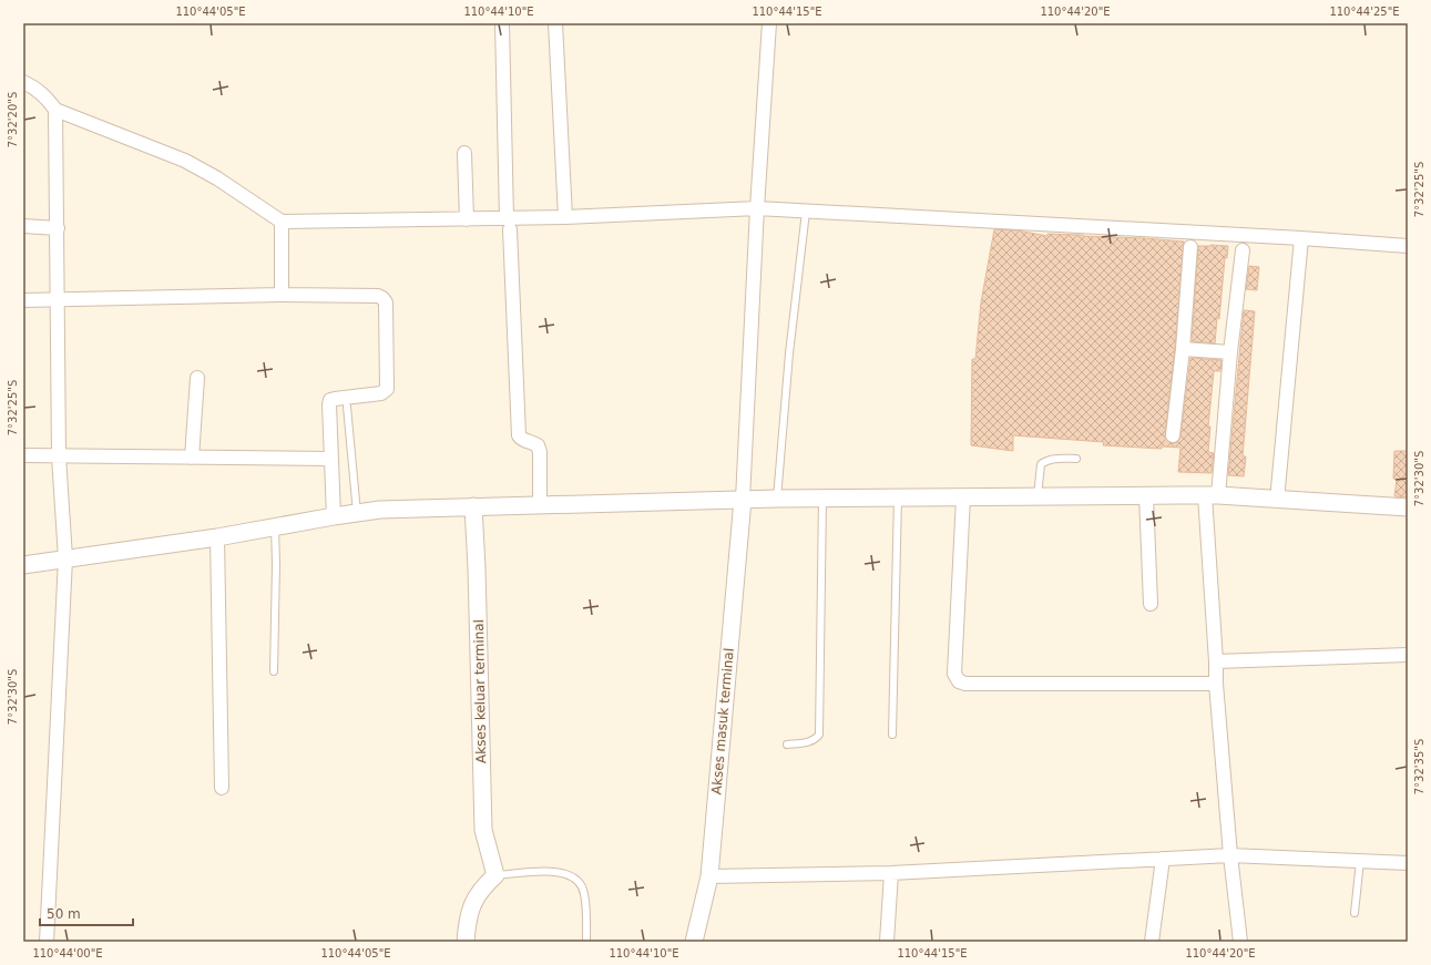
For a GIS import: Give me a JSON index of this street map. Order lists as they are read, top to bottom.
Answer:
{
  "streets": {
    "street": ["Akses keluar terminal", "Akses masuk terminal"]
  },
  "scale_bar": "50 m",
  "coordinates": [
    "110°44'05\"E",
    "110°44'10\"E",
    "110°44'15\"E",
    "110°44'20\"E",
    "110°44'25\"E",
    "7°32'20\"S",
    "7°32'25\"S",
    "7°32'30\"S",
    "7°32'35\"S",
    "110°44'00\"E"
  ]
}
